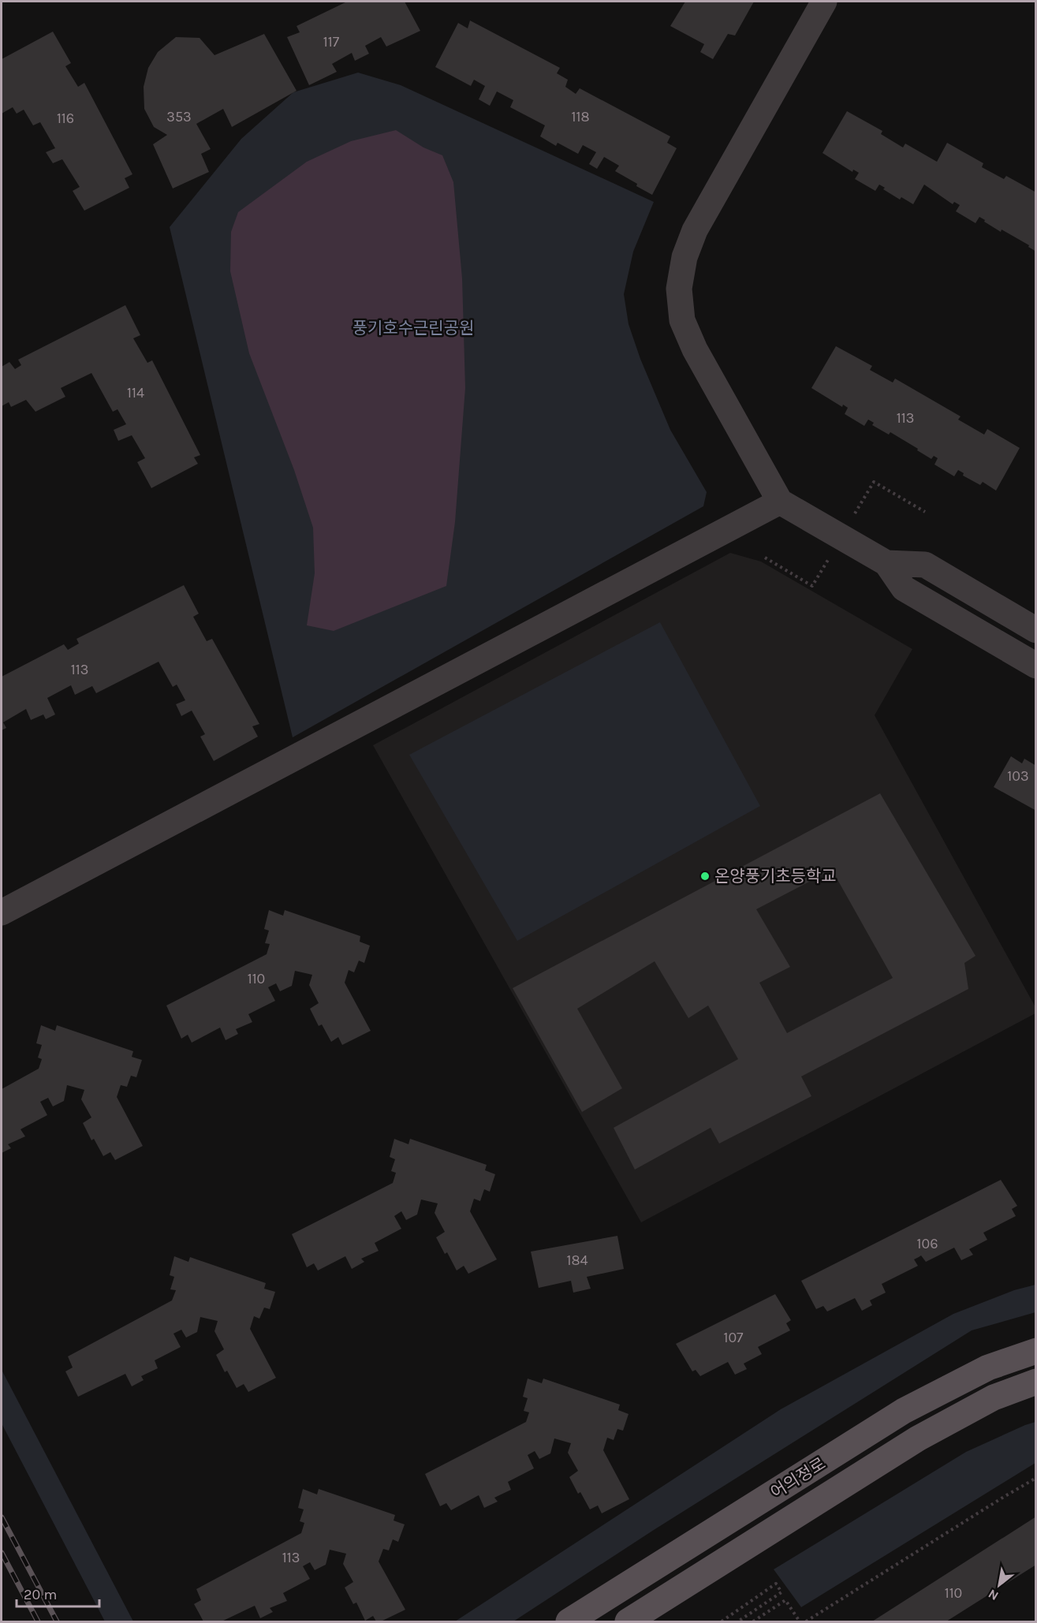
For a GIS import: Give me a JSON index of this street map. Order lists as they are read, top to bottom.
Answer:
{
  "streets": {
    "main road": ["어의정로"]
  },
  "parks": ["풍기호수근린공원"],
  "places": ["온양풍기초등학교"],
  "house_numbers": [
    "117",
    "353",
    "118",
    "116",
    "114",
    "113",
    "113",
    "103",
    "110",
    "106",
    "184",
    "107",
    "113",
    "110"
  ],
  "scale_bar": "20 m",
  "north": "bottom left"
}
